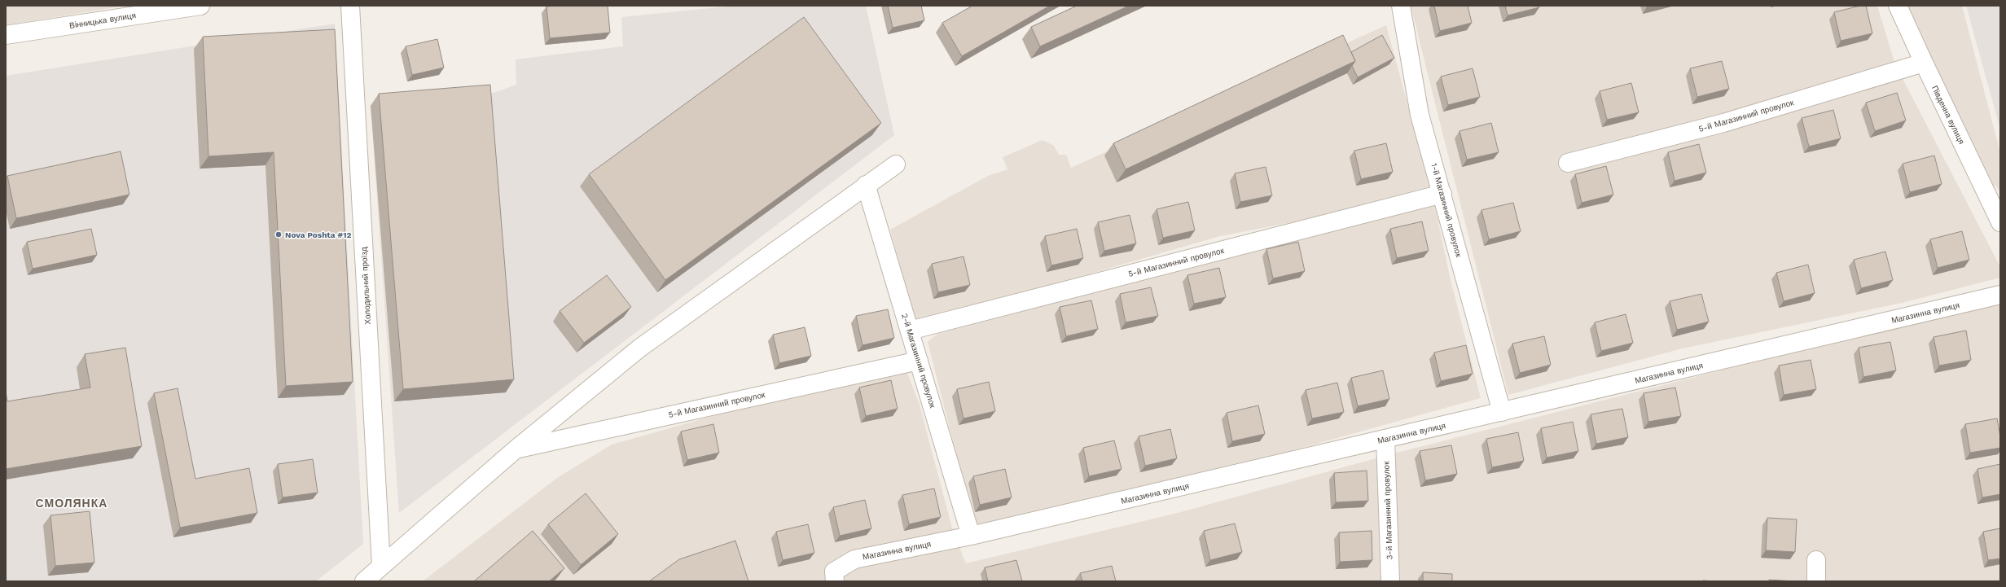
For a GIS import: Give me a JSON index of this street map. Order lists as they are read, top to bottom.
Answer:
{
  "streets": {
    "street": [
      "Вінницька вулиця",
      "Південна вулиця",
      "5-й Магазинний провулок",
      "1-й Магазинний провулок",
      "Холодильний проїзд",
      "Магазинна вулиця",
      "2-й Магазинний провулок",
      "3-й Магазинний провулок"
    ]
  },
  "crossings": [
    ["Південна вулиця", "5-й Магазинний провулок"],
    ["5-й Магазинний провулок", "1-й Магазинний провулок"],
    ["5-й Магазинний провулок", "2-й Магазинний провулок"],
    ["1-й Магазинний провулок", "Магазинна вулиця"],
    ["Магазинна вулиця", "2-й Магазинний провулок"],
    ["Магазинна вулиця", "3-й Магазинний провулок"]
  ],
  "districts": ["СМОЛЯНКА"],
  "places": ["Nova Poshta #12"]
}
